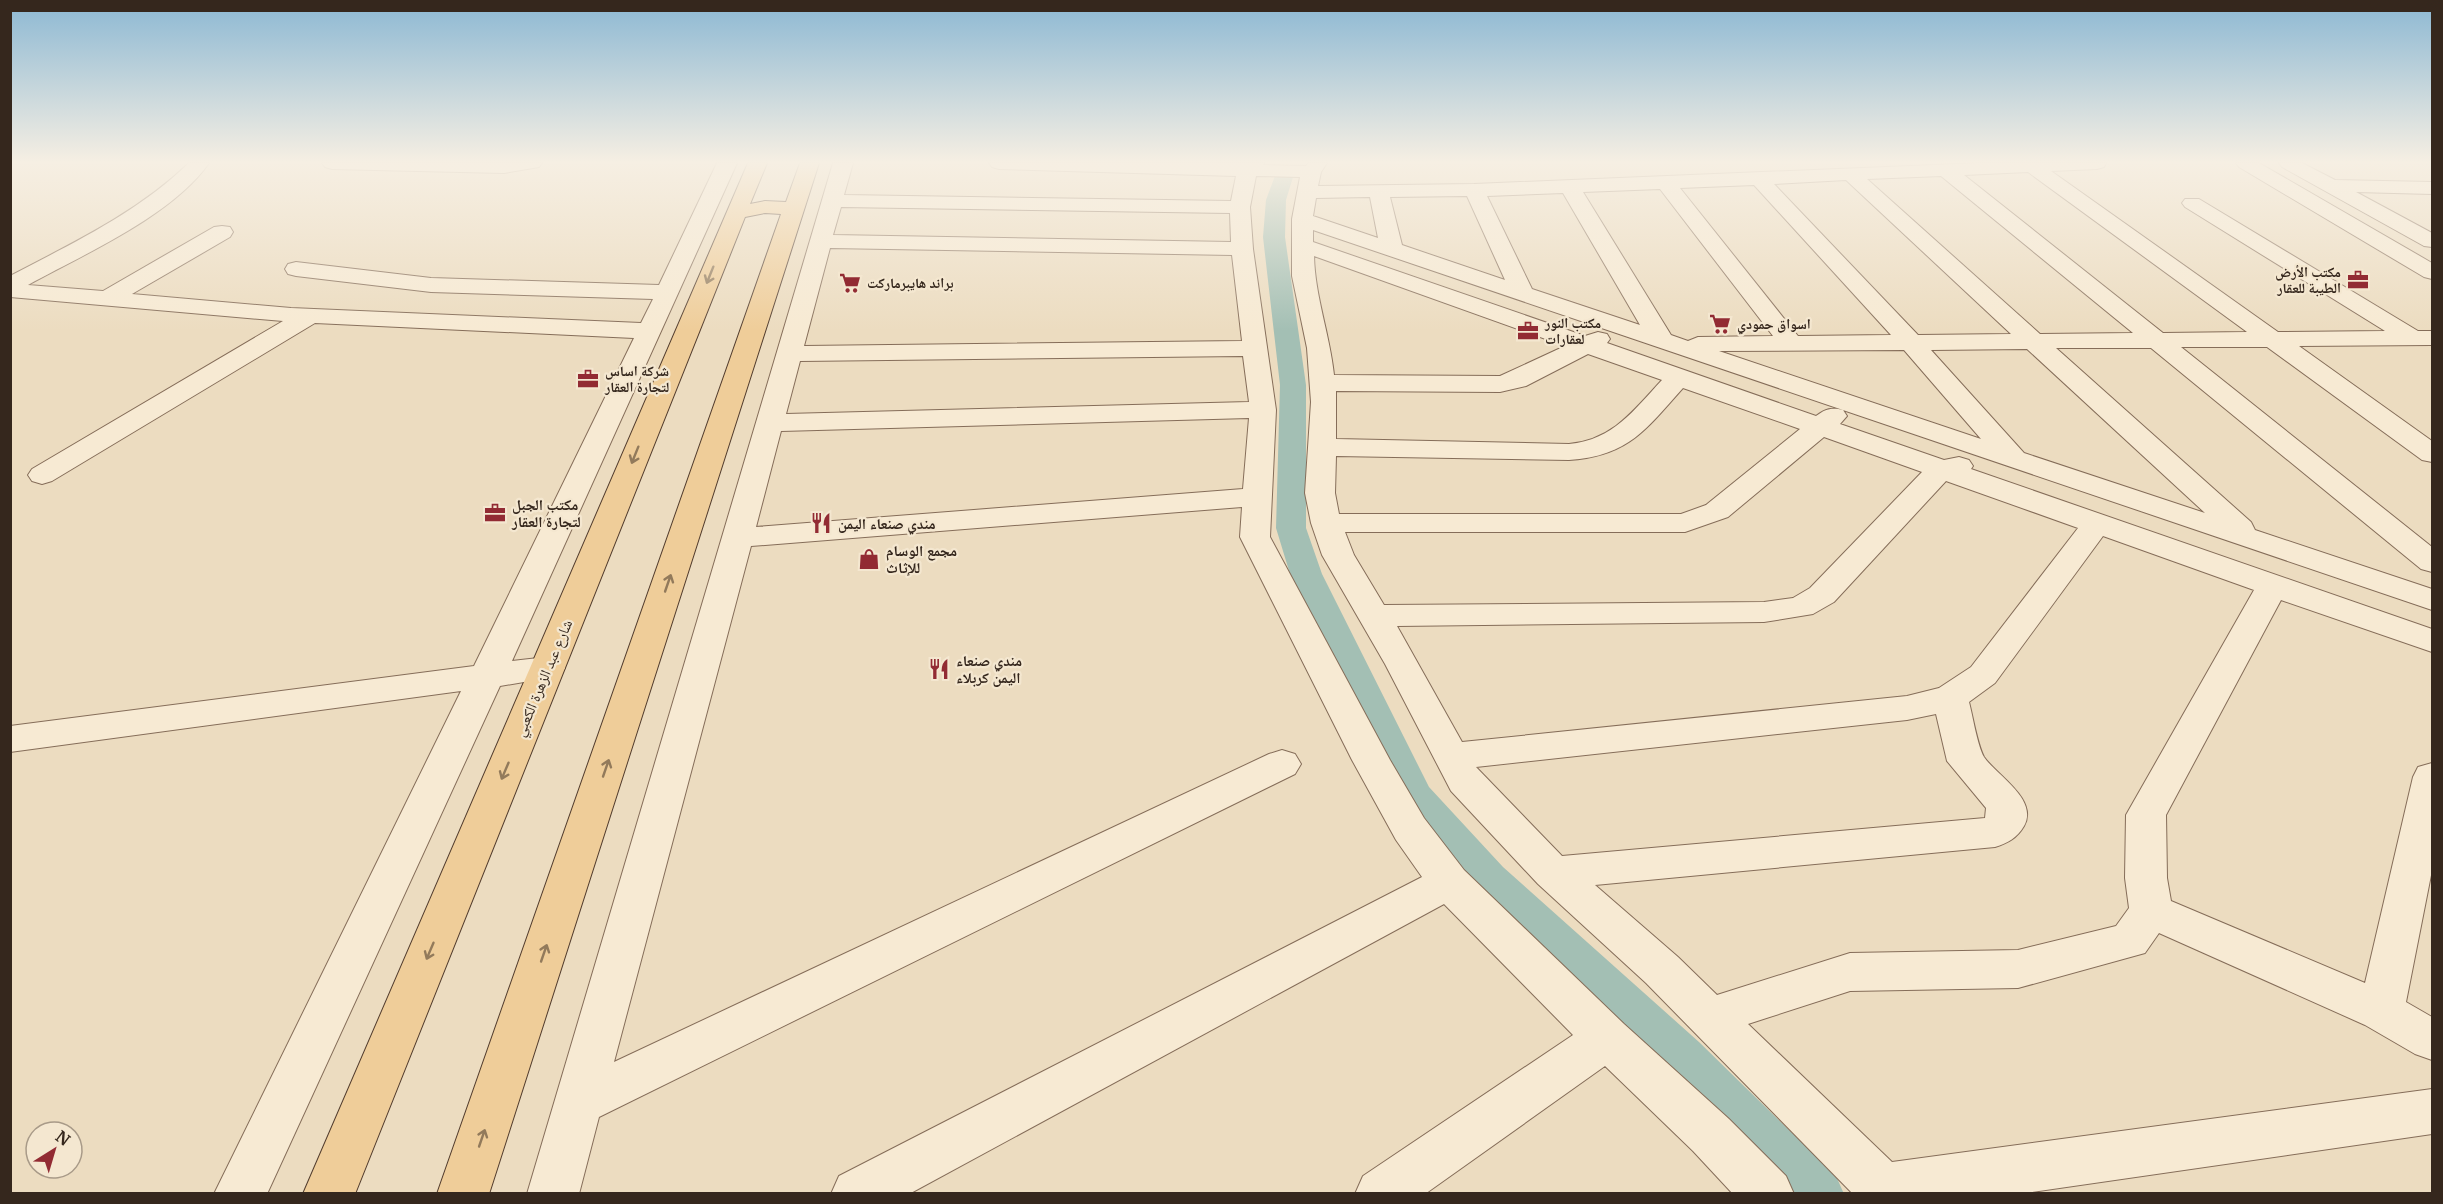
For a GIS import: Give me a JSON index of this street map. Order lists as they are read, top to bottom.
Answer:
{
  "streets": {
    "main road": ["شارع عبد الزهرة الكعبي"]
  },
  "places": {
    "office": [
      "مكتب الأرض الطيبة للعقار",
      "مكتب النور لعقارات",
      "شركة اساس لتجارة العقار",
      "مكتب الجبل لتجارة العقار"
    ],
    "supermarket": ["براند هايبرماركت", "اسواق حمودي"],
    "restaurant": ["مندي صنعاء اليمن", "مندي صنعاء اليمن كربلاء"],
    "shop": ["مجمع الوسام للإثاث"]
  },
  "north": "top right"
}
